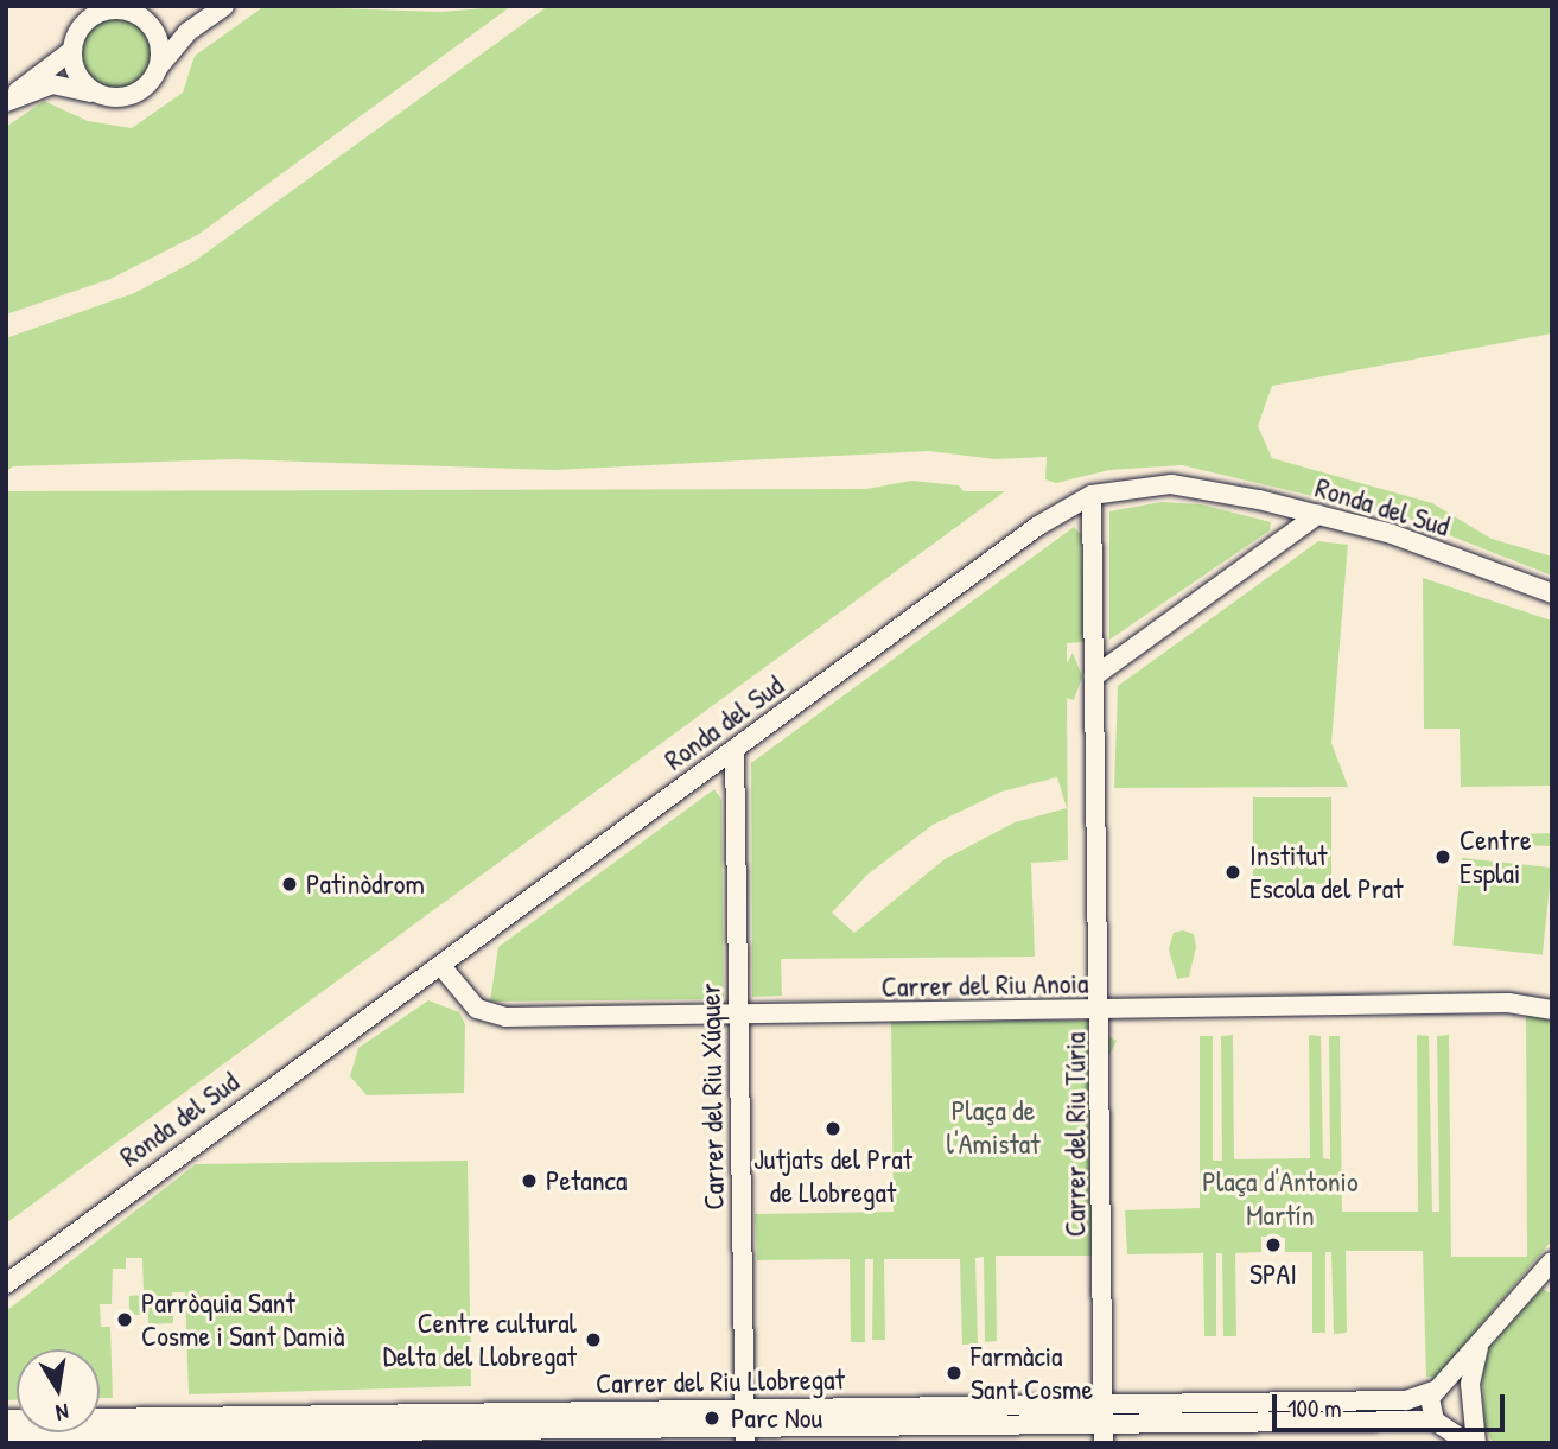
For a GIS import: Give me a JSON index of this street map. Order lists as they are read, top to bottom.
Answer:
{
  "streets": {
    "street": [
      "Ronda del Sud",
      "Carrer del Riu Anoia",
      "Carrer del Riu Xúquer",
      "Carrer del Riu Túria",
      "Carrer del Riu Llobregat"
    ]
  },
  "crossings": [
    ["Ronda del Sud", "Carrer del Riu Anoia"],
    ["Ronda del Sud", "Carrer del Riu Xúquer"],
    ["Ronda del Sud", "Carrer del Riu Túria"],
    ["Carrer del Riu Anoia", "Carrer del Riu Xúquer"],
    ["Carrer del Riu Anoia", "Carrer del Riu Túria"],
    ["Carrer del Riu Xúquer", "Carrer del Riu Llobregat"],
    ["Carrer del Riu Túria", "Carrer del Riu Llobregat"]
  ],
  "parks": ["Plaça de l'Amistat", "Plaça d'Antonio Martín"],
  "places": [
    "Centre Esplai",
    "Institut Escola del Prat",
    "Patinòdrom",
    "Jutjats del Prat de Llobregat",
    "Petanca",
    "SPAI",
    "Parròquia Sant Cosme i Sant Damià",
    "Centre cultural Delta del Llobregat",
    "Farmàcia Sant Cosme",
    "Parc Nou"
  ],
  "scale_bar": "100 m",
  "north": "bottom"
}
